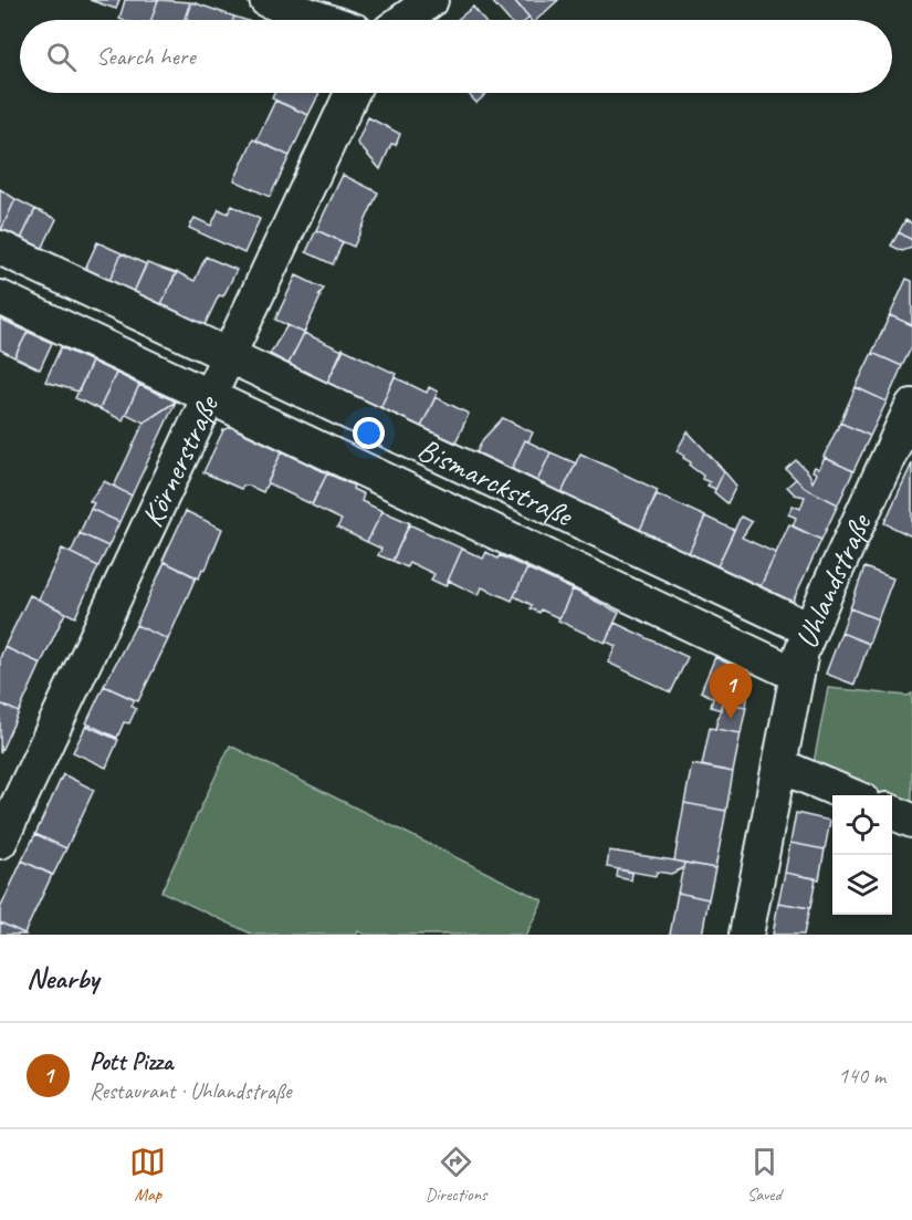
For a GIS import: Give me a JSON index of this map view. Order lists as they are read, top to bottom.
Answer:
{
  "streets": {
    "street": ["Körnerstraße", "Bismarckstraße", "Uhlandstraße"]
  },
  "crossings": [
    ["Körnerstraße", "Bismarckstraße"],
    ["Bismarckstraße", "Uhlandstraße"]
  ],
  "page": {
    "search": "Search here",
    "pins": "1",
    "heading": "Nearby",
    "list": [
      {
        "mark": "1",
        "name": "Pott Pizza",
        "note": "Restaurant · Uhlandstraße",
        "value": "140 m"
      }
    ],
    "nav": ["Map", "Directions", "Saved"]
  }
}
